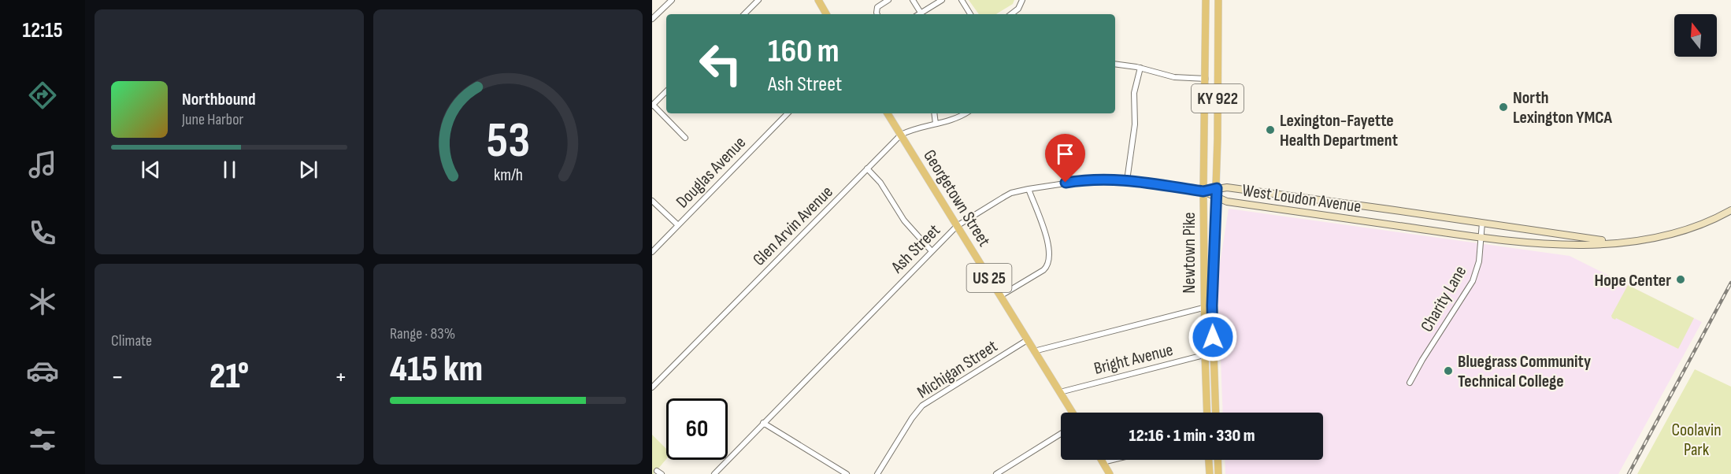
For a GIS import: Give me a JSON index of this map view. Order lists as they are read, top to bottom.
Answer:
{
  "streets": {
    "main road": [
      "KY 922",
      "Georgetown Street",
      "West Loudon Avenue",
      "Newtown Pike",
      "US 25"
    ],
    "street": [
      "Douglas Avenue",
      "Glen Arvin Avenue",
      "Ash Street",
      "Charity Lane",
      "Bright Avenue",
      "Michigan Street"
    ]
  },
  "crossings": [
    ["Georgetown Street", "Glen Arvin Avenue"],
    ["Georgetown Street", "Ash Street"],
    ["Georgetown Street", "Bright Avenue"],
    ["Georgetown Street", "Michigan Street"],
    ["West Loudon Avenue", "Ash Street"],
    ["West Loudon Avenue", "Newtown Pike"],
    ["West Loudon Avenue", "Charity Lane"],
    ["Ash Street", "Newtown Pike"],
    ["Newtown Pike", "Bright Avenue"]
  ],
  "parks": ["Coolavin Park"],
  "places": [
    "North Lexington YMCA",
    "Lexington-Fayette Health Department",
    "Hope Center",
    "Bluegrass Community Technical College"
  ],
  "north": "top",
  "page": {
    "tabs": "12:15",
    "turn": ["160 m", "Ash Street"],
    "song": ["Northbound", "June Harbor"],
    "tile": [
      "Climate",
      ["Range · 83%", "415 km"]
    ],
    "heat": ["−", "21°", "+"],
    "limit": "60",
    "trip": "12:16 · 1 min · 330 m",
    "gauge": ["53", "km/h"]
  }
}
